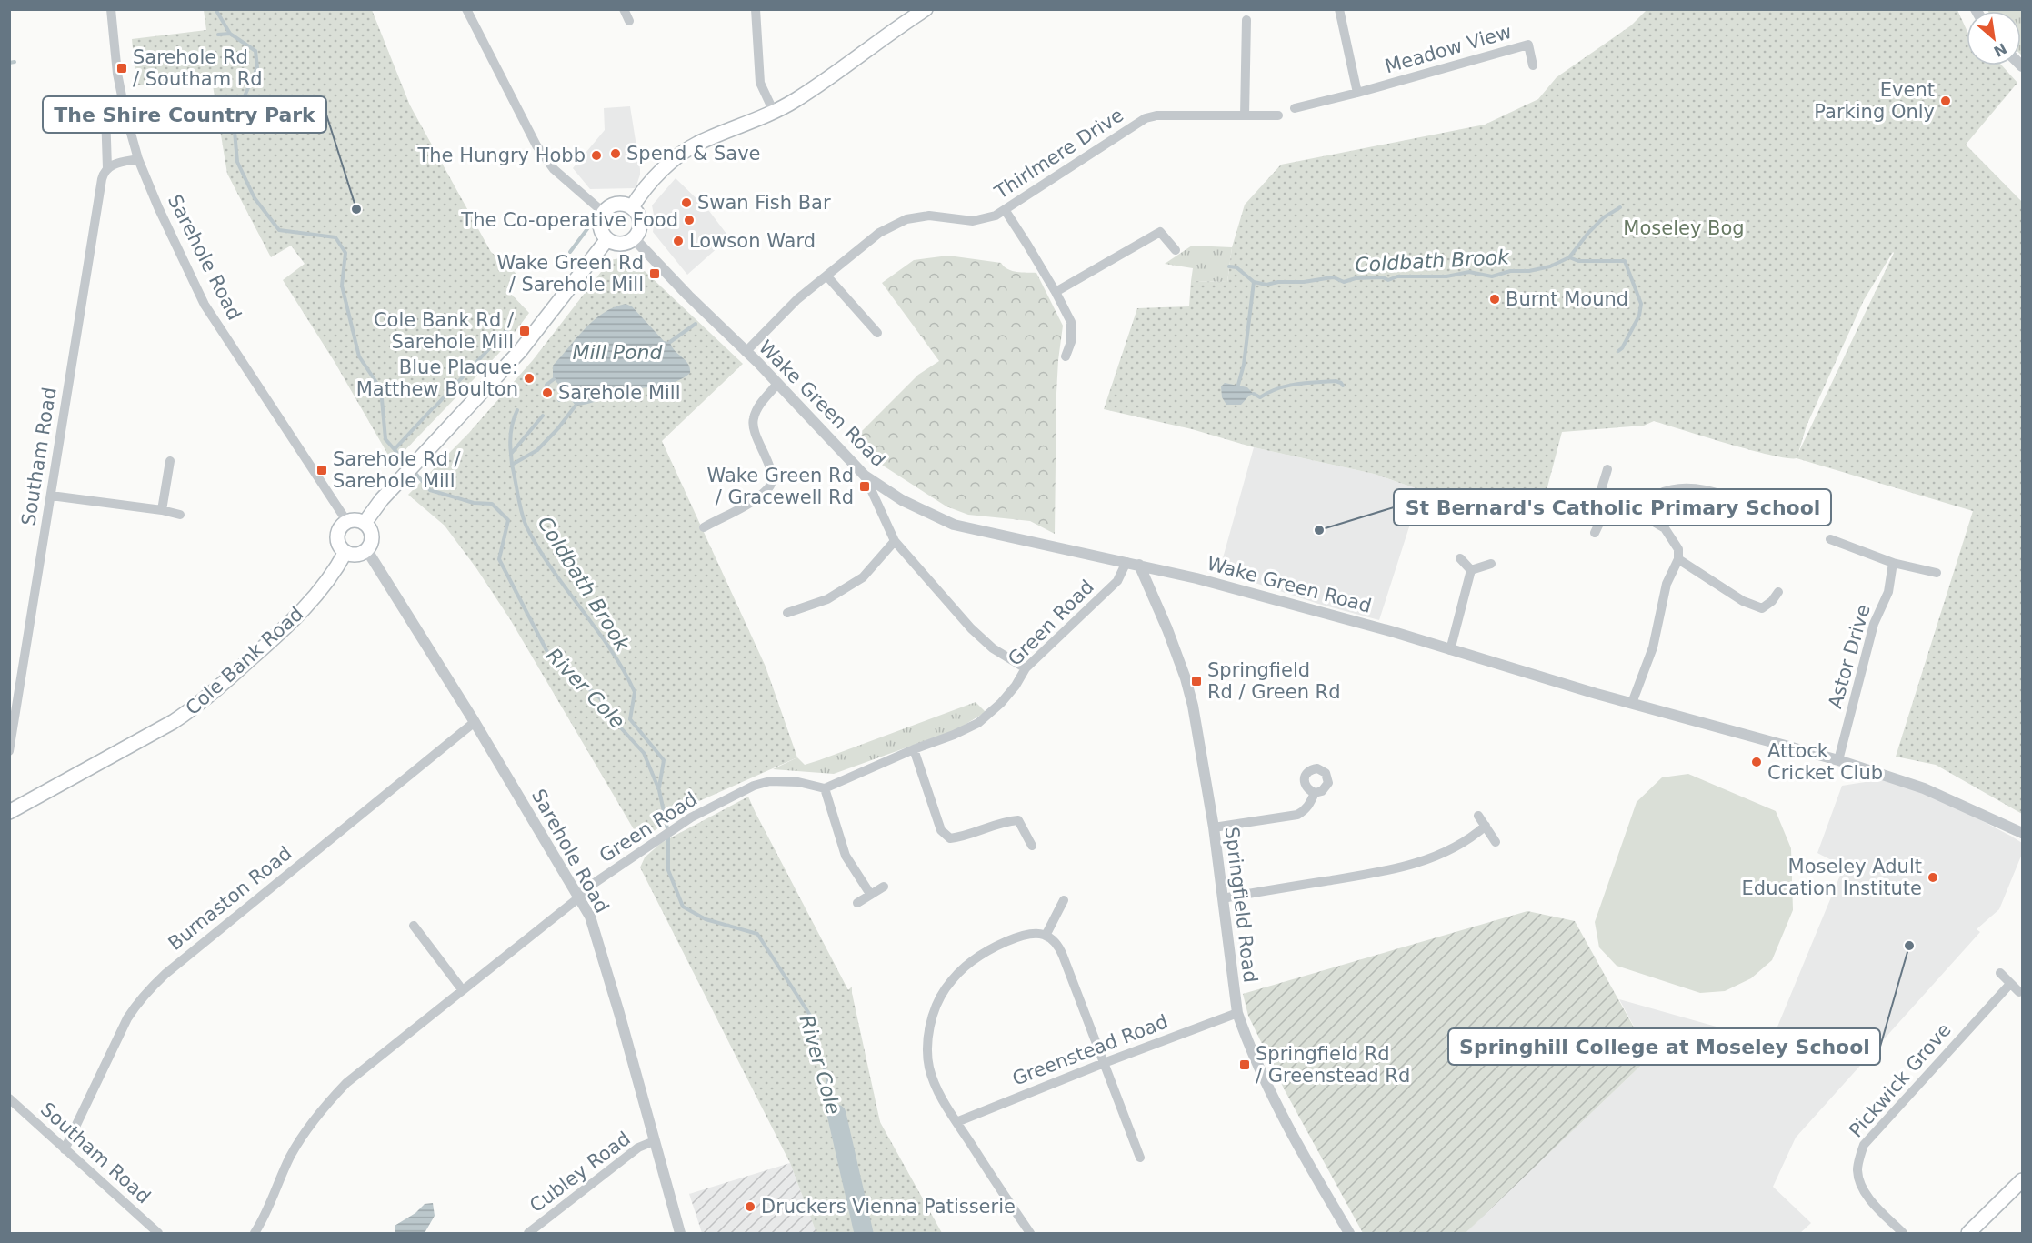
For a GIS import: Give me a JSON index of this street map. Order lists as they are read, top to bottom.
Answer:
{
  "streets": {
    "main road": ["Cole Bank Road"],
    "street": [
      "Meadow View",
      "Thirlmere Drive",
      "Sarehole Road",
      "Wake Green Road",
      "Southam Road",
      "Green Road",
      "Astor Drive",
      "Burnaston Road",
      "Springfield Road",
      "Greenstead Road",
      "Pickwick Grove",
      "Cubley Road"
    ]
  },
  "crossings": [
    ["Thirlmere Drive", "Wake Green Road"],
    ["Sarehole Road", "Green Road"],
    ["Sarehole Road", "Cole Bank Road"],
    ["Sarehole Road", "Burnaston Road"],
    ["Sarehole Road", "Cubley Road"],
    ["Wake Green Road", "Green Road"],
    ["Wake Green Road", "Astor Drive"],
    ["Wake Green Road", "Springfield Road"],
    ["Southam Road", "Burnaston Road"],
    ["Springfield Road", "Greenstead Road"]
  ],
  "water": ["Coldbath Brook", "Mill Pond", "River Cole"],
  "parks": ["Moseley Bog"],
  "places": {
    "transit": [
      "Sarehole Rd / Southam Rd",
      "Wake Green Rd / Sarehole Mill",
      "Cole Bank Rd / Sarehole Mill",
      "Sarehole Rd / Sarehole Mill",
      "Wake Green Rd / Gracewell Rd",
      "Springfield Rd / Green Rd",
      "Springfield Rd / Greenstead Rd"
    ],
    "other": [
      "Event Parking Only",
      "Spend & Save",
      "The Hungry Hobb",
      "Swan Fish Bar",
      "The Shire Country Park",
      "The Co-operative Food",
      "Lowson Ward",
      "Burnt Mound",
      "Blue Plaque: Matthew Boulton",
      "Sarehole Mill",
      "St Bernard's Catholic Primary School",
      "Attock Cricket Club",
      "Moseley Adult Education Institute",
      "Springhill College at Moseley School",
      "Druckers Vienna Patisserie"
    ]
  },
  "north": "bottom right"
}
